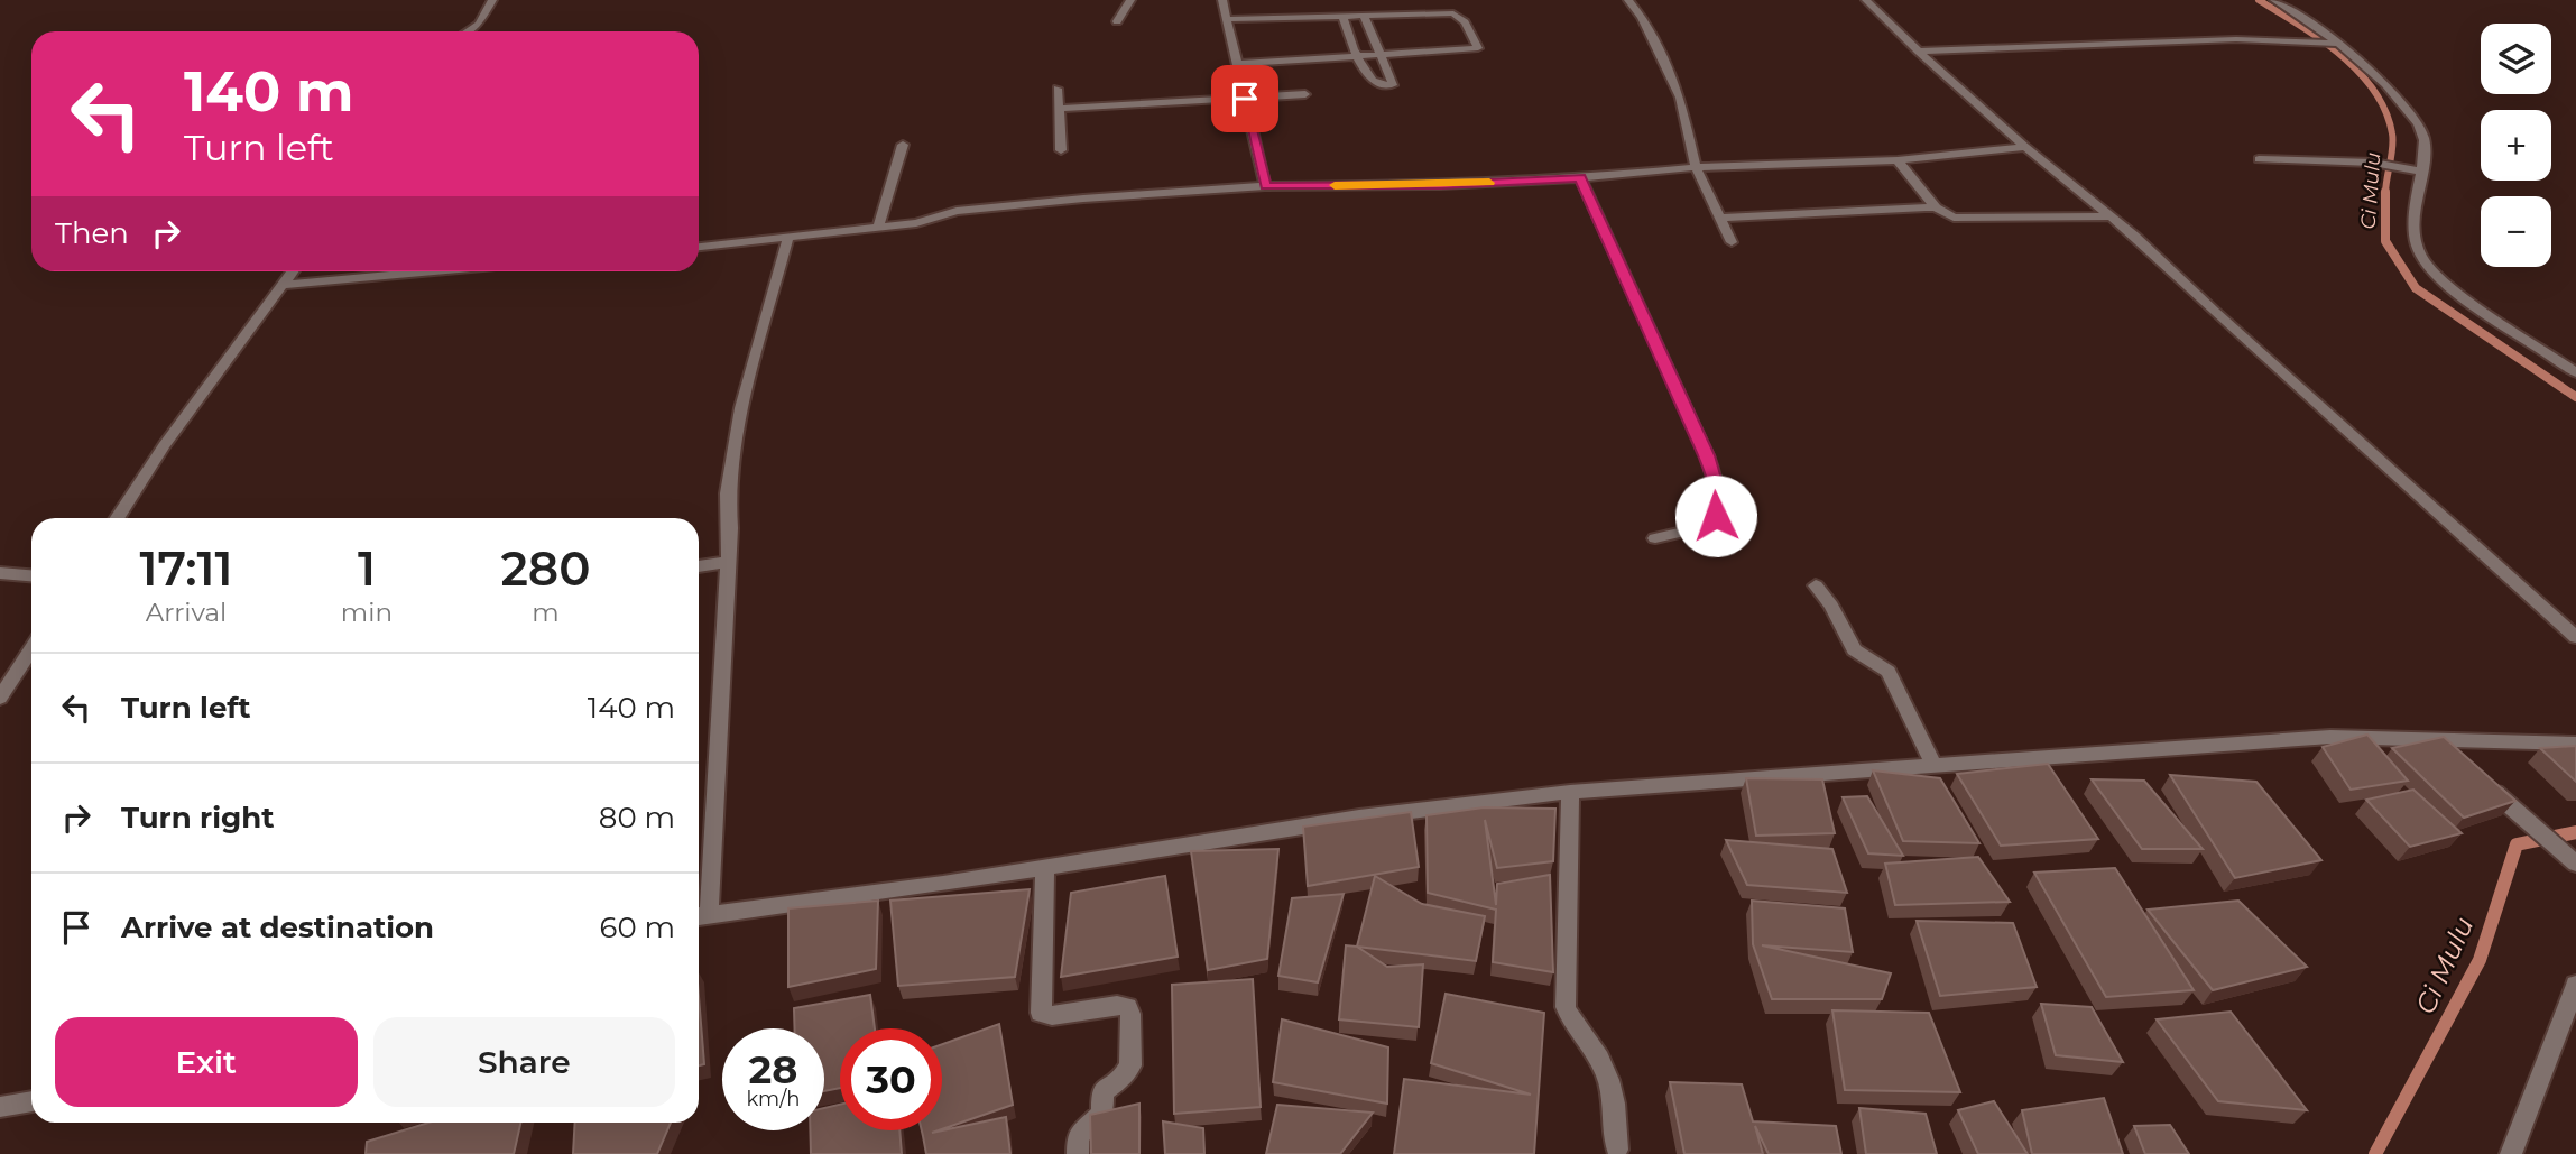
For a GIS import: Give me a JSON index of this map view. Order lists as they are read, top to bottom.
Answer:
{
  "water": ["Ci Mulu"],
  "page": {
    "map_buttons": ["+", "−"],
    "turn": ["140 m", "Turn left"],
    "then": "Then",
    "eta": [
      "17:11",
      "Arrival",
      "1",
      "min",
      "280",
      "m"
    ],
    "list": [
      {
        "name": "Turn left",
        "value": "140 m"
      },
      {
        "name": "Turn right",
        "value": "80 m"
      },
      {
        "name": "Arrive at destination",
        "value": "60 m"
      }
    ],
    "buttons": ["Exit", "Share"],
    "speed": "28 km/h",
    "limit": "30"
  }
}
